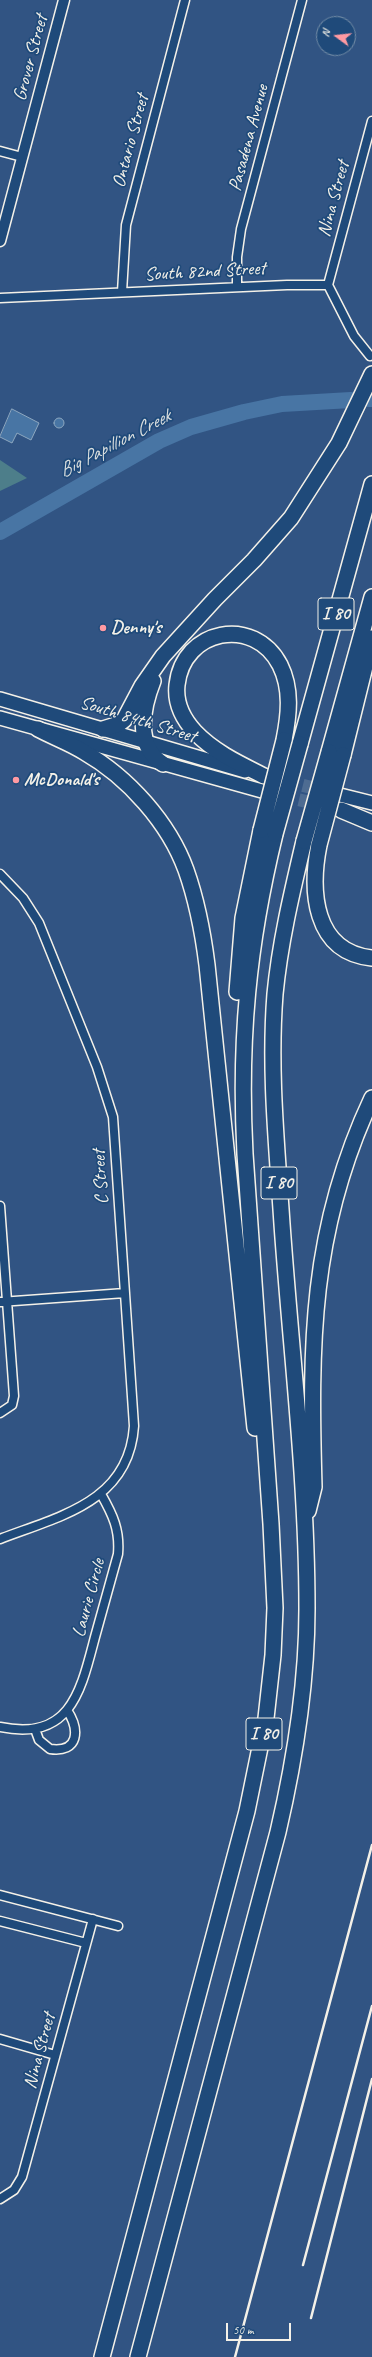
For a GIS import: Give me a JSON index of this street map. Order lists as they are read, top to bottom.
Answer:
{
  "streets": {
    "highway": ["I 80"],
    "main road": ["South 84th Street"],
    "street": [
      "Grover Street",
      "Pasadena Avenue",
      "Ontario Street",
      "Nina Street",
      "South 82nd Street",
      "C Street",
      "Laurie Circle"
    ]
  },
  "crossings": [
    ["Pasadena Avenue", "South 82nd Street"],
    ["Ontario Street", "South 82nd Street"],
    ["Nina Street", "South 82nd Street"],
    ["C Street", "Laurie Circle"]
  ],
  "water": ["Big Papillion Creek"],
  "places": ["Denny's", "McDonald's"],
  "scale_bar": "50 m",
  "north": "left"
}
